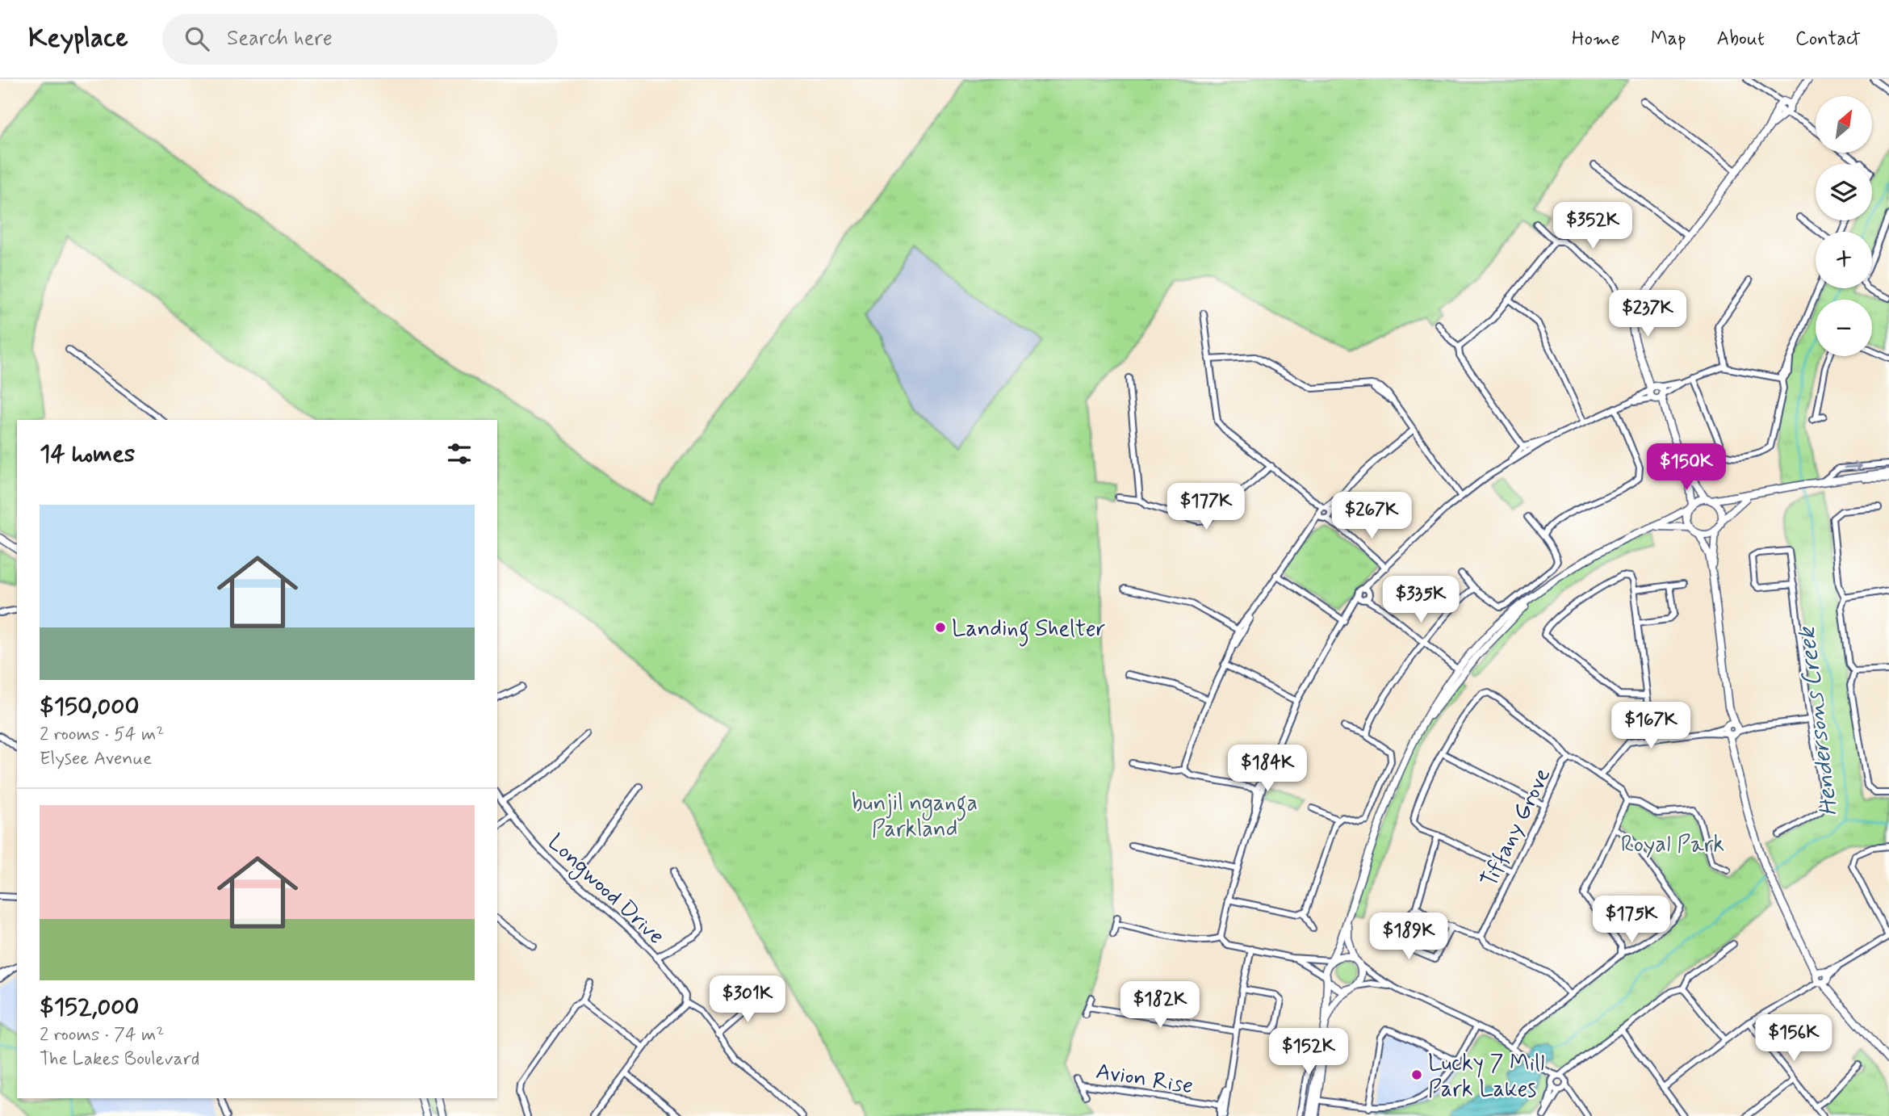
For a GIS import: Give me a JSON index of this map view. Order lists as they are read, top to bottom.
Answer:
{
  "streets": {
    "street": ["Tiffany Grove", "Longwood Drive", "Avion Rise"]
  },
  "water": ["Hendersons Creek"],
  "parks": ["bunjil nganga Parkland", "Royal Park"],
  "places": ["Landing Shelter", "Lucky 7 Mill Park Lakes"],
  "north": "top right",
  "page": {
    "header": "Keyplace",
    "search": "Search here",
    "nav": [
      "Home",
      "Map",
      "About",
      "Contact"
    ],
    "map_buttons": ["+", "−"],
    "price": [
      "$352K",
      "$237K",
      "$150K",
      "$177K",
      "$267K",
      "$335K",
      "$167K",
      "$184K",
      "$175K",
      "$189K",
      "$301K",
      "$182K",
      "$156K",
      "$152K"
    ],
    "heading": "14 homes",
    "list": [
      {
        "name": "$150,000",
        "note": "2 rooms · 54 m² · Elysee Avenue"
      },
      {
        "name": "$152,000",
        "note": "2 rooms · 74 m² · The Lakes Boulevard"
      }
    ]
  }
}
